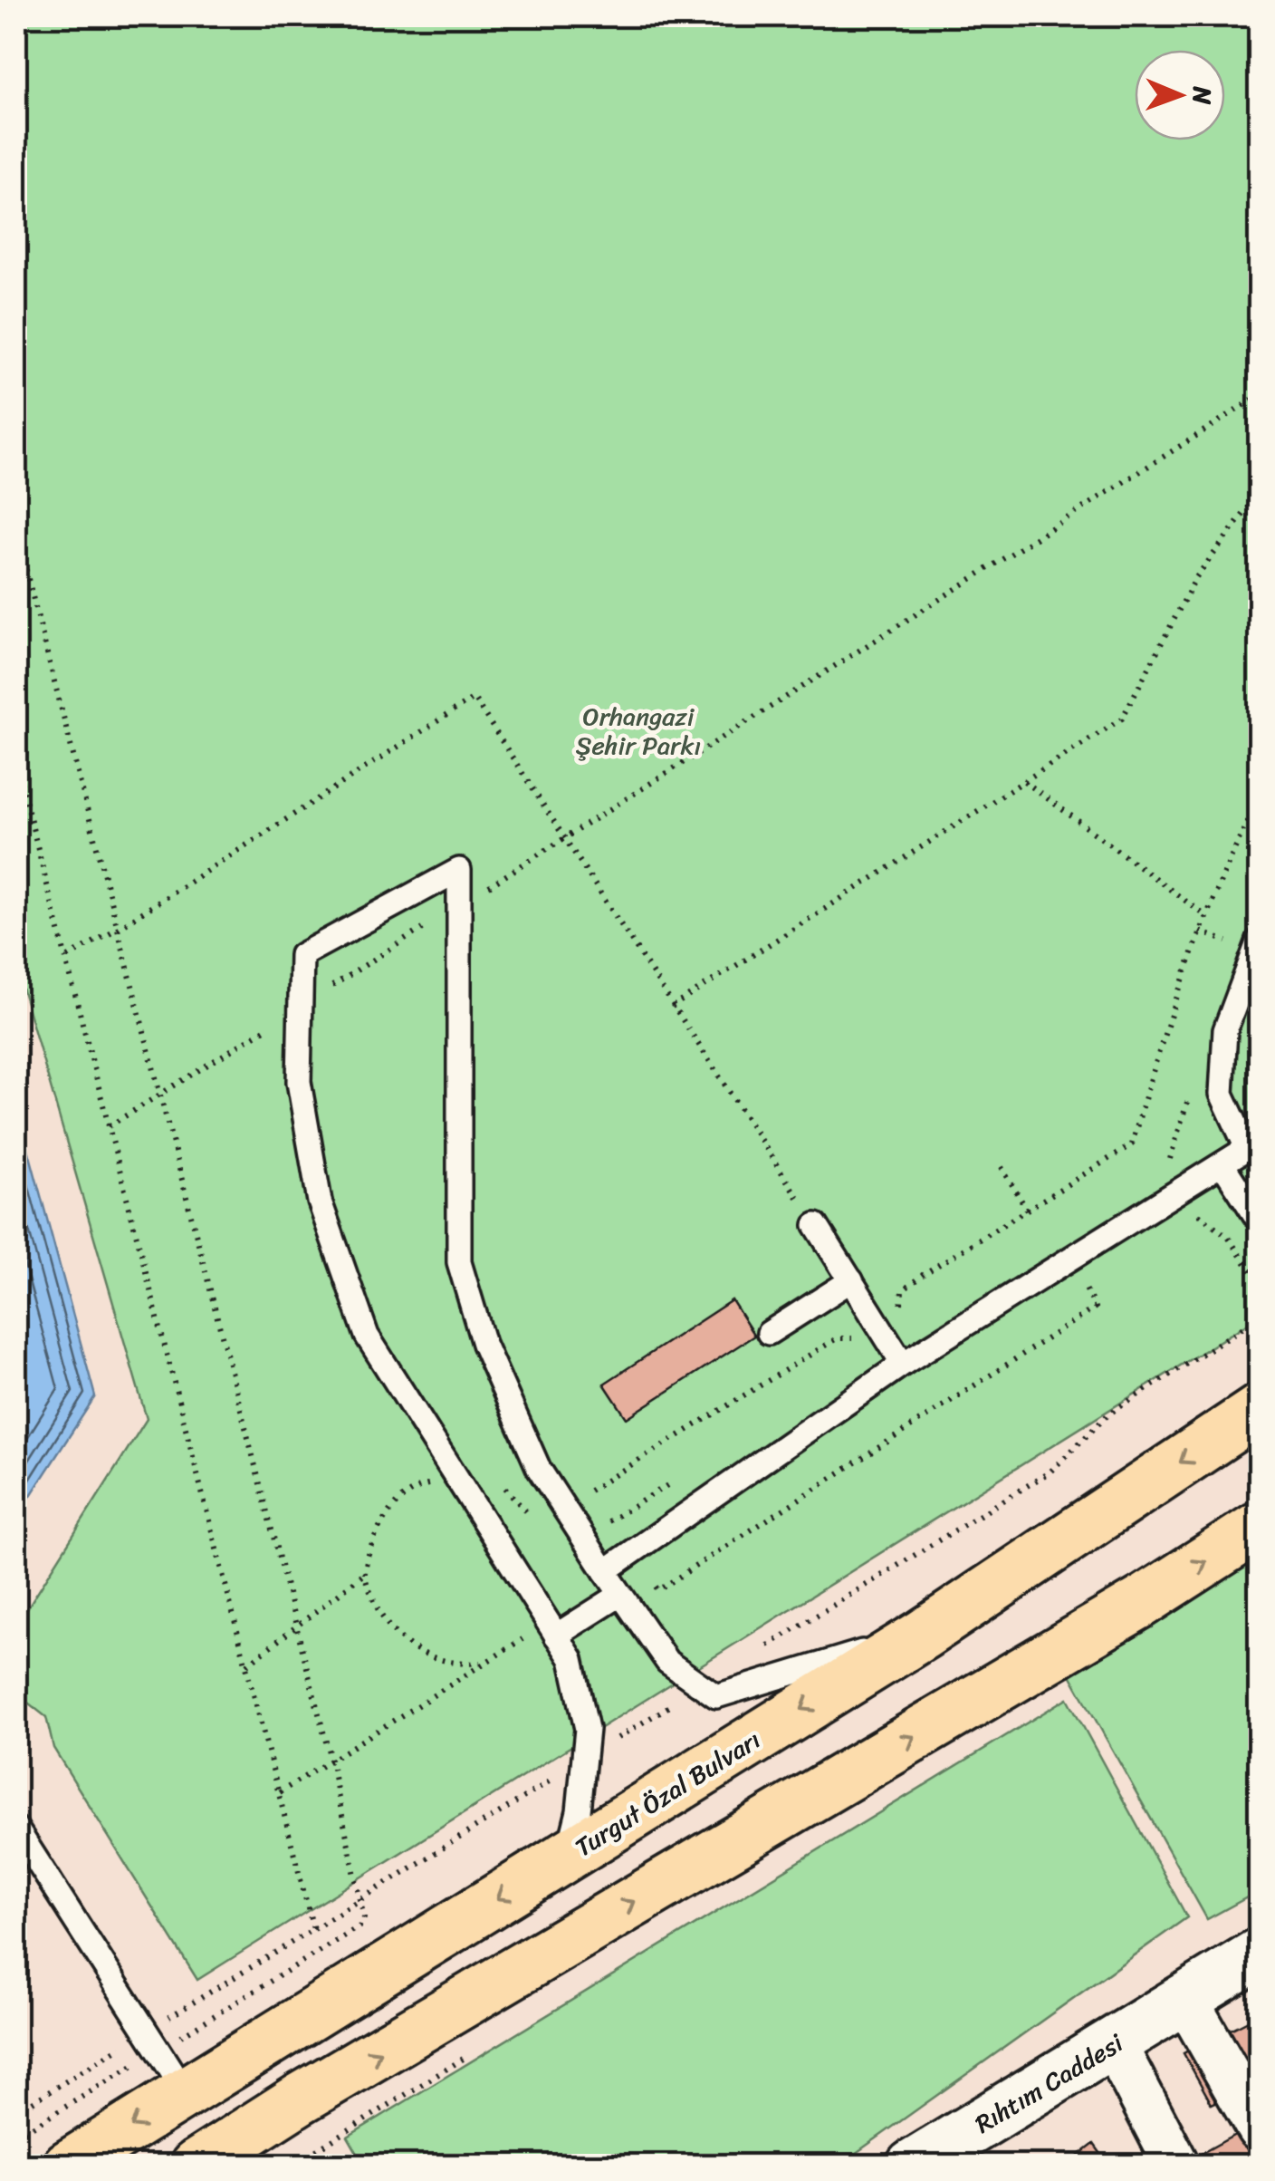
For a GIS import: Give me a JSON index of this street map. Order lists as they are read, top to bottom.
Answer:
{
  "streets": {
    "highway": ["Turgut Özal Bulvarı"],
    "street": ["Rıhtım Caddesi"]
  },
  "parks": ["Orhangazi Şehir Parkı"],
  "north": "right"
}
